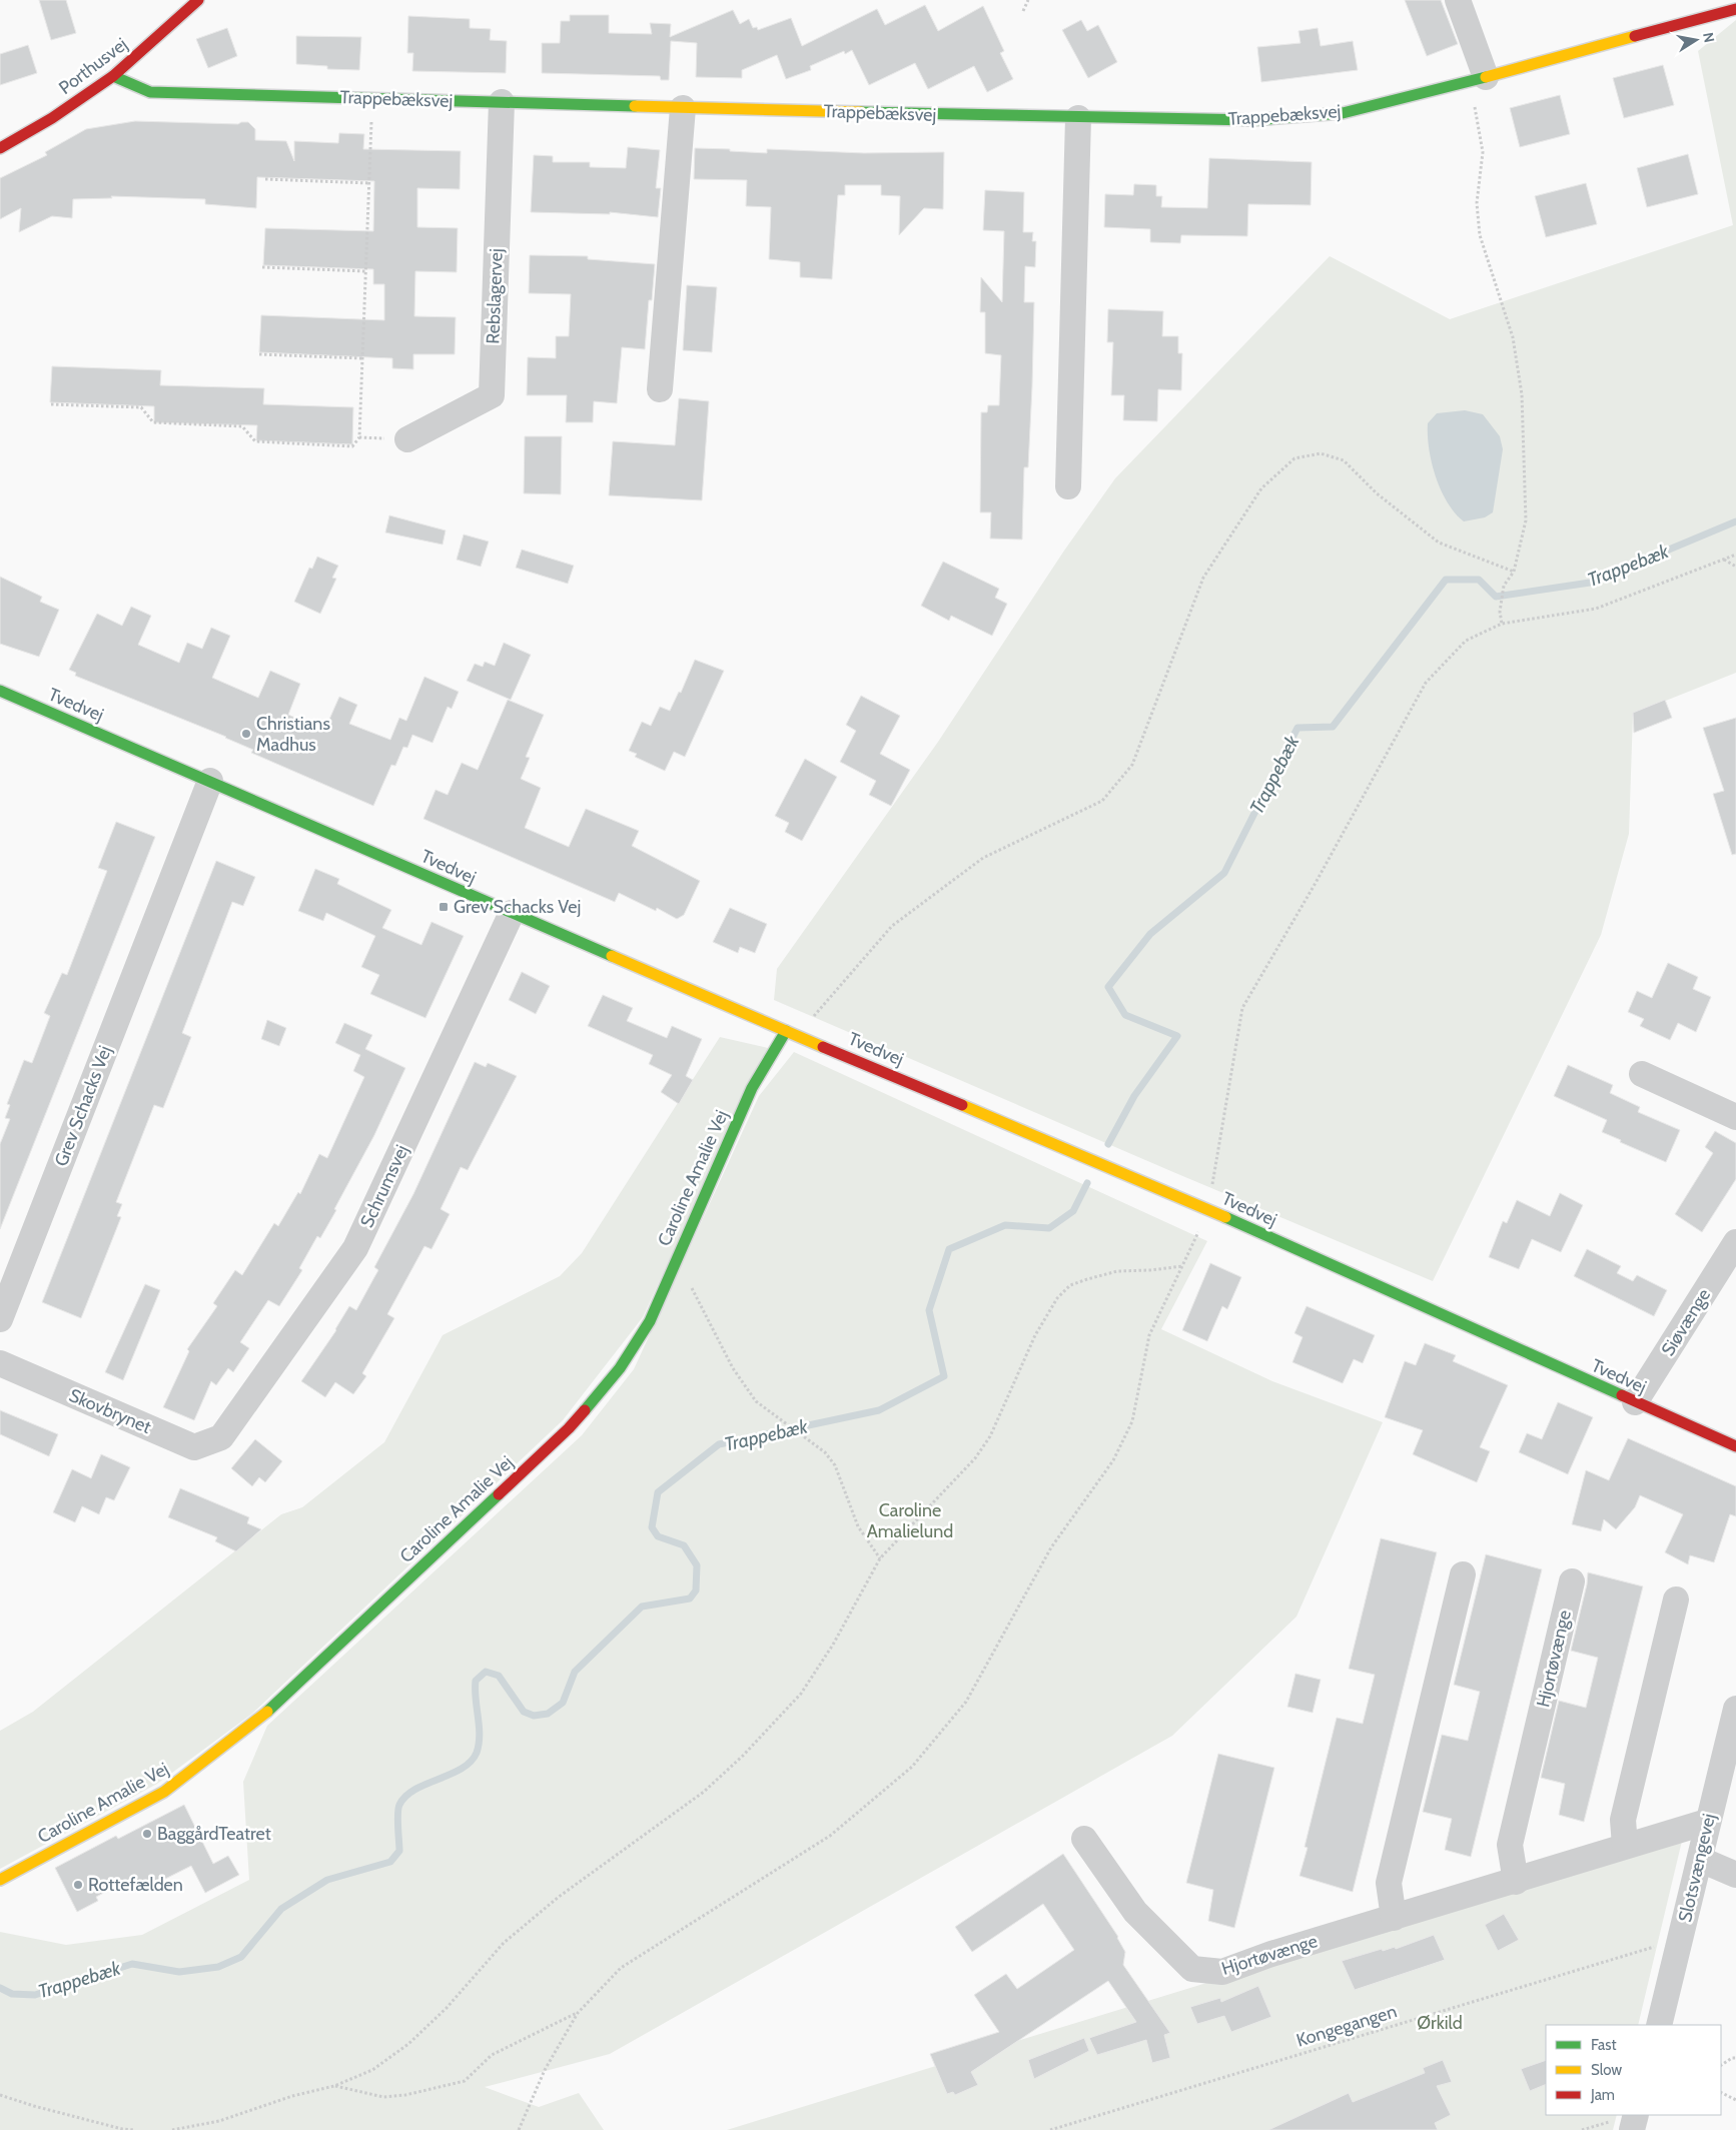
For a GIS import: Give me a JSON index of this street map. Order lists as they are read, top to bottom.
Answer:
{
  "streets": {
    "street": [
      "Porthusvej",
      "Trappebæksvej",
      "Rebslagervej",
      "Tvedvej",
      "Grev Schacks Vej",
      "Caroline Amalie Vej",
      "Schrumsvej",
      "Siøvænge",
      "Skovbrynet",
      "Hjortøvænge",
      "Slotsvængevej"
    ],
    "path": ["Kongegangen"]
  },
  "crossings": [
    ["Porthusvej", "Trappebæksvej"],
    ["Trappebæksvej", "Rebslagervej"],
    ["Tvedvej", "Grev Schacks Vej"],
    ["Tvedvej", "Caroline Amalie Vej"],
    ["Tvedvej", "Schrumsvej"],
    ["Tvedvej", "Siøvænge"],
    ["Schrumsvej", "Skovbrynet"],
    ["Hjortøvænge", "Slotsvængevej"],
    ["Slotsvængevej", "Kongegangen"]
  ],
  "water": ["Trappebæk"],
  "parks": ["Caroline Amalielund", "Ørkild"],
  "places": {
    "other": ["Christians Madhus", "BaggårdTeatret", "Rottefælden"],
    "transit": ["Grev Schacks Vej"]
  },
  "legend": ["Fast", "Slow", "Jam"],
  "north": "right"
}
